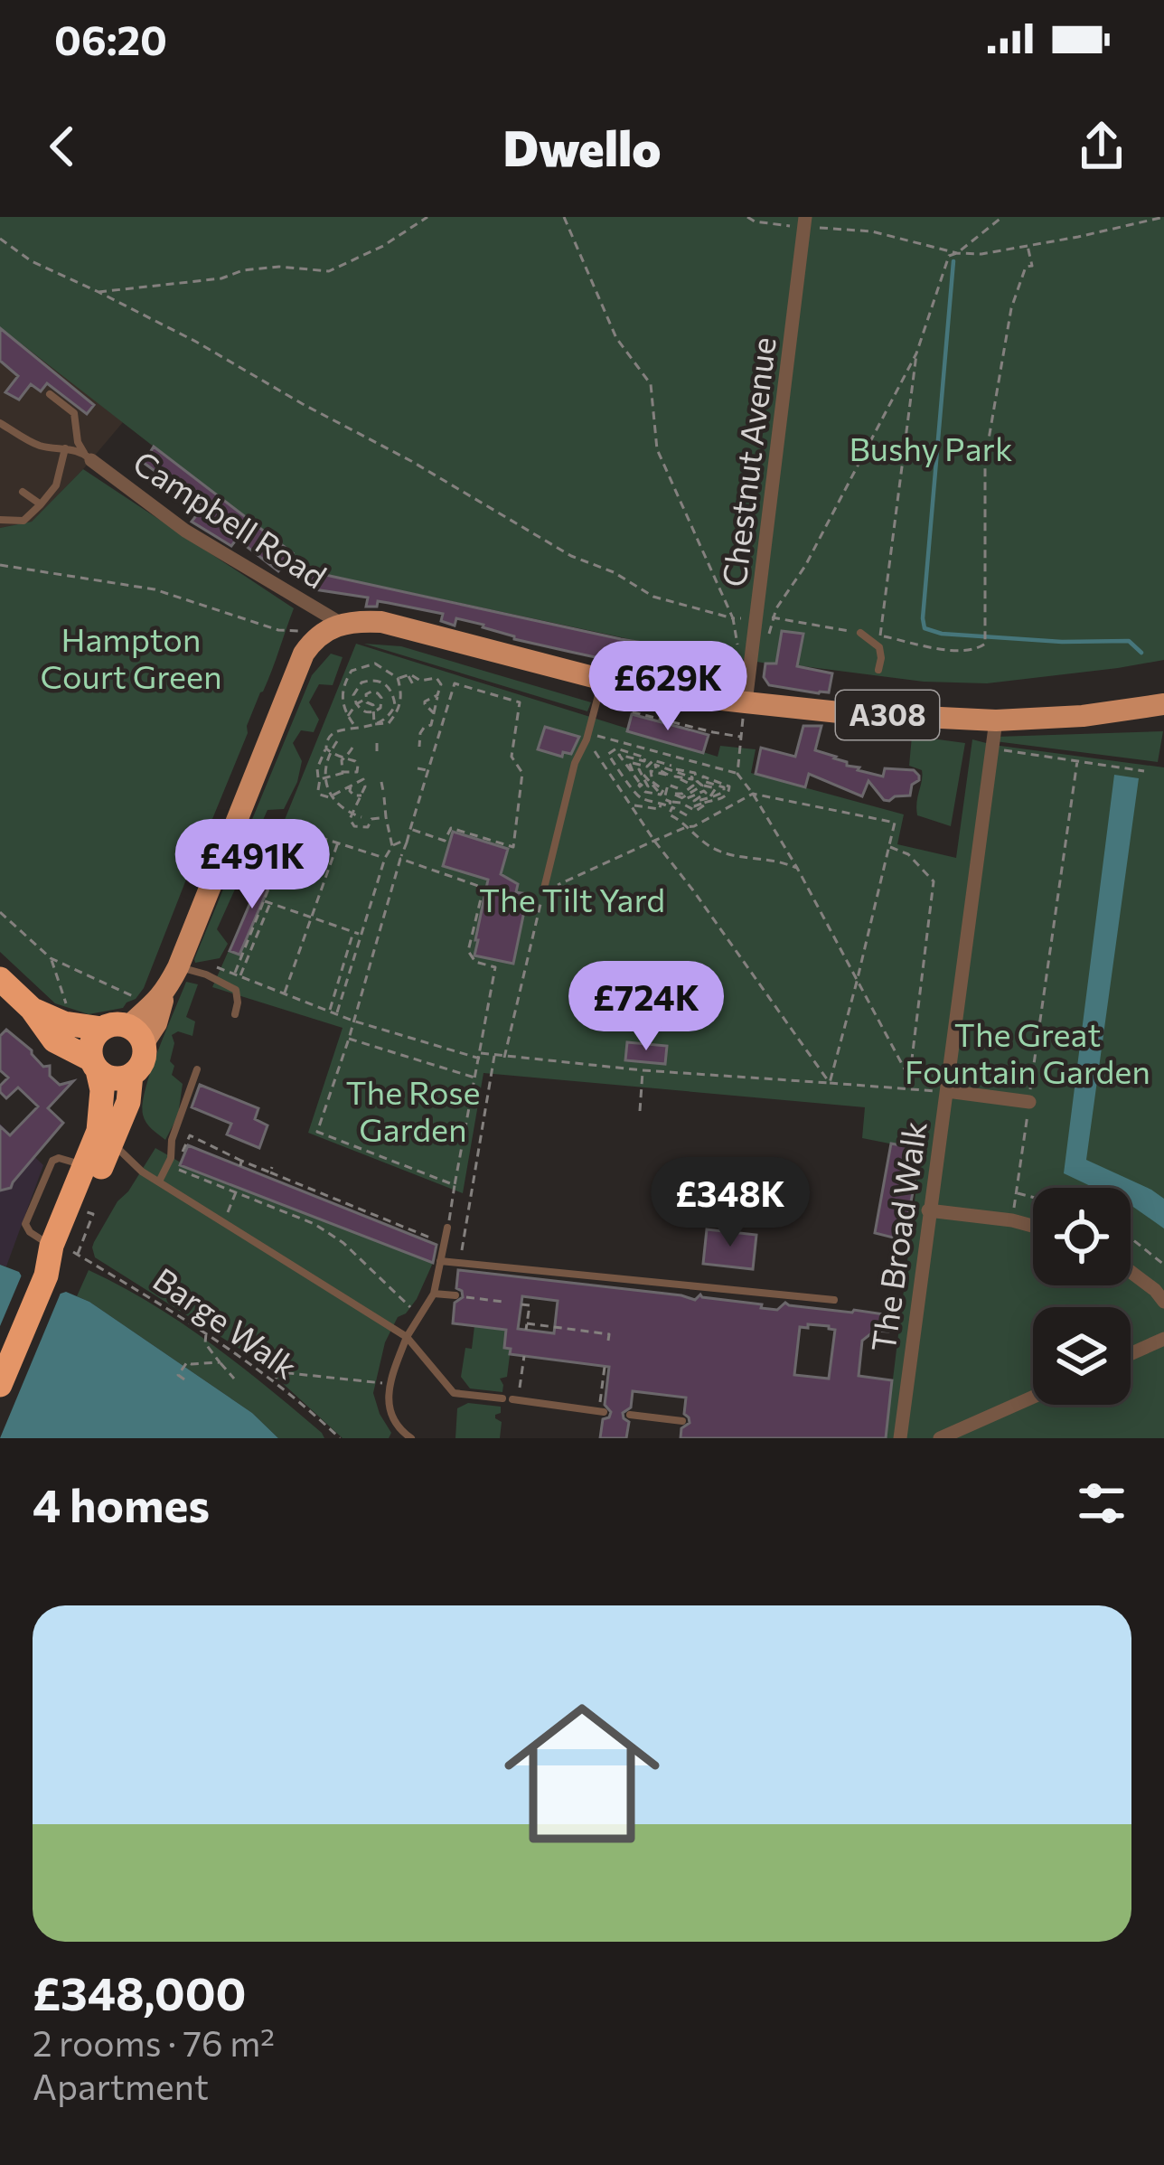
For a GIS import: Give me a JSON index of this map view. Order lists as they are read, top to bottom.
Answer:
{
  "streets": {
    "main road": ["A308"],
    "street": ["Chestnut Avenue", "Campbell Road", "The Broad Walk"],
    "path": ["Barge Walk"]
  },
  "crossings": [
    ["Chestnut Avenue", "A308"],
    ["Campbell Road", "A308"],
    ["A308", "The Broad Walk"]
  ],
  "parks": [
    "Bushy Park",
    "Hampton Court Green",
    "The Tilt Yard",
    "The Great Fountain Garden",
    "The Rose Garden"
  ],
  "page": {
    "status": "06:20",
    "header": "Dwello",
    "price": [
      "£629K",
      "£491K",
      "£724K",
      "£348K"
    ],
    "heading": "4 homes",
    "list": [
      {
        "name": "£348,000",
        "note": "2 rooms · 76 m² · Apartment"
      }
    ]
  }
}
